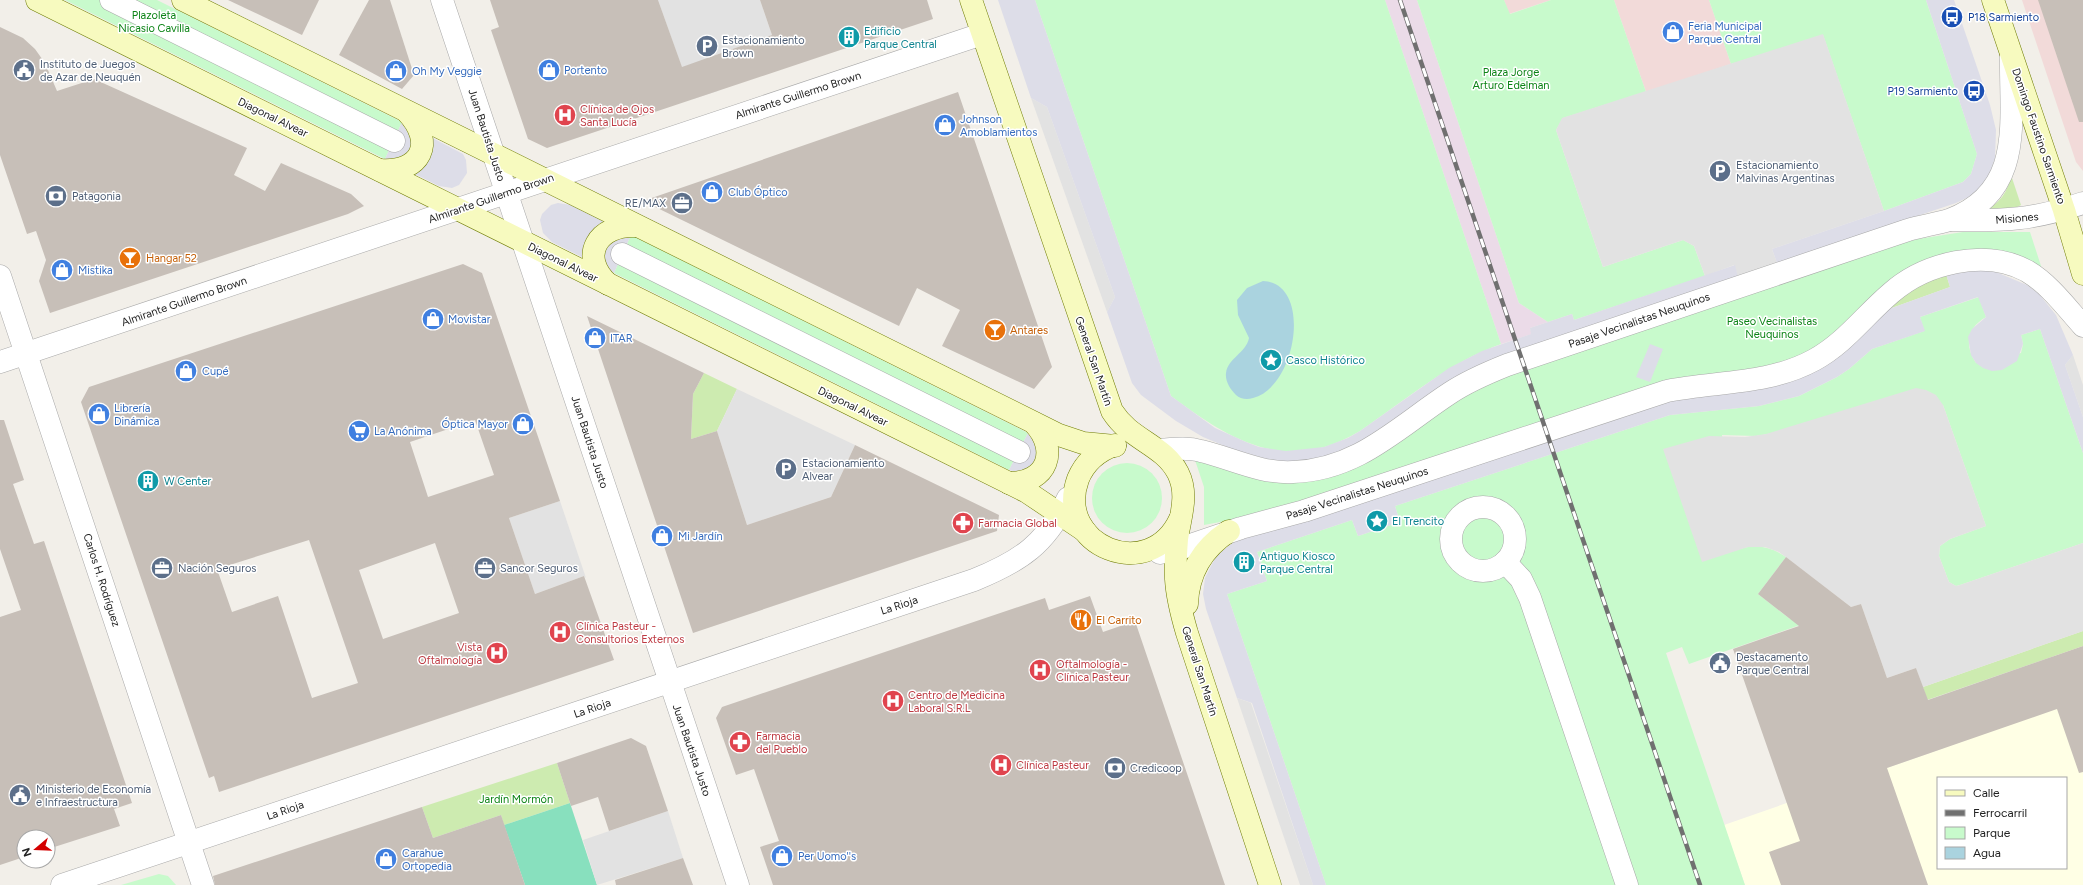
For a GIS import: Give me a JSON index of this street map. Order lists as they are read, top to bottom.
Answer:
{
  "streets": {
    "main road": ["Diagonal Alvear", "Domingo Faustino Sarmiento", "General San Martín"],
    "street": [
      "Almirante Guillermo Brown",
      "Juan Bautista Justo",
      "Misiones",
      "Pasaje Vecinalistas Neuquinos",
      "Carlos H. Rodríguez",
      "La Rioja"
    ]
  },
  "crossings": [
    ["Almirante Guillermo Brown", "Diagonal Alvear"],
    ["Almirante Guillermo Brown", "Juan Bautista Justo"],
    ["Almirante Guillermo Brown", "General San Martín"],
    ["Almirante Guillermo Brown", "Carlos H. Rodríguez"],
    ["Diagonal Alvear", "Juan Bautista Justo"],
    ["Diagonal Alvear", "Pasaje Vecinalistas Neuquinos"],
    ["Diagonal Alvear", "General San Martín"],
    ["Diagonal Alvear", "La Rioja"],
    ["Juan Bautista Justo", "La Rioja"],
    ["Domingo Faustino Sarmiento", "Misiones"],
    ["Domingo Faustino Sarmiento", "Pasaje Vecinalistas Neuquinos"],
    ["Misiones", "Pasaje Vecinalistas Neuquinos"],
    ["Pasaje Vecinalistas Neuquinos", "General San Martín"],
    ["Pasaje Vecinalistas Neuquinos", "La Rioja"],
    ["General San Martín", "La Rioja"],
    ["Carlos H. Rodríguez", "La Rioja"]
  ],
  "parks": [
    "Plazoleta Nicasio Cavilla",
    "Plaza Jorge Arturo Edelman",
    "Paseo Vecinalistas Neuquinos",
    "Jardín Mormón"
  ],
  "places": {
    "bus stop": ["P18 Sarmiento", "P19 Sarmiento"],
    "shop": [
      "Feria Municipal Parque Central",
      "Portento",
      "Oh My Veggie",
      "Johnson Amoblamientos",
      "Club Óptico",
      "Mistika",
      "Movistar",
      "ITAR",
      "Cupé",
      "Librería Dinámica",
      "Óptica Mayor",
      "Mi Jardín",
      "Per Uomo''s",
      "Carahue Ortopedia"
    ],
    "building": ["Edificio Parque Central", "W Center", "Antiguo Kiosco Parque Central"],
    "parking": ["Estacionamiento Brown", "Estacionamiento Malvinas Argentinas", "Estacionamiento Alvear"],
    "public building": ["Instituto de Juegos de Azar de Neuquén", "Destacamento Parque Central", "Ministerio de Economía e Infraestructura"],
    "hospital": [
      "Clínica de Ojos Santa Lucía",
      "Clínica Pasteur - Consultorios Externos",
      "Vista Oftalmología",
      "Oftalmología - Clínica Pasteur",
      "Centro de Medicina Laboral S.R.L",
      "Clínica Pasteur"
    ],
    "bank": ["Patagonia", "Credicoop"],
    "office": ["RE/MAX", "Nación Seguros", "Sancor Seguros"],
    "bar": ["Hangar 52", "Antares"],
    "place": ["Casco Histórico", "El Trencito"],
    "supermarket": ["La Anónima"],
    "pharmacy": ["Farmacia Global", "Farmacia del Pueblo"],
    "restaurant": ["El Carrito"]
  },
  "legend": [
    "Calle",
    "Ferrocarril",
    "Parque",
    "Agua"
  ],
  "north": "left"
}
